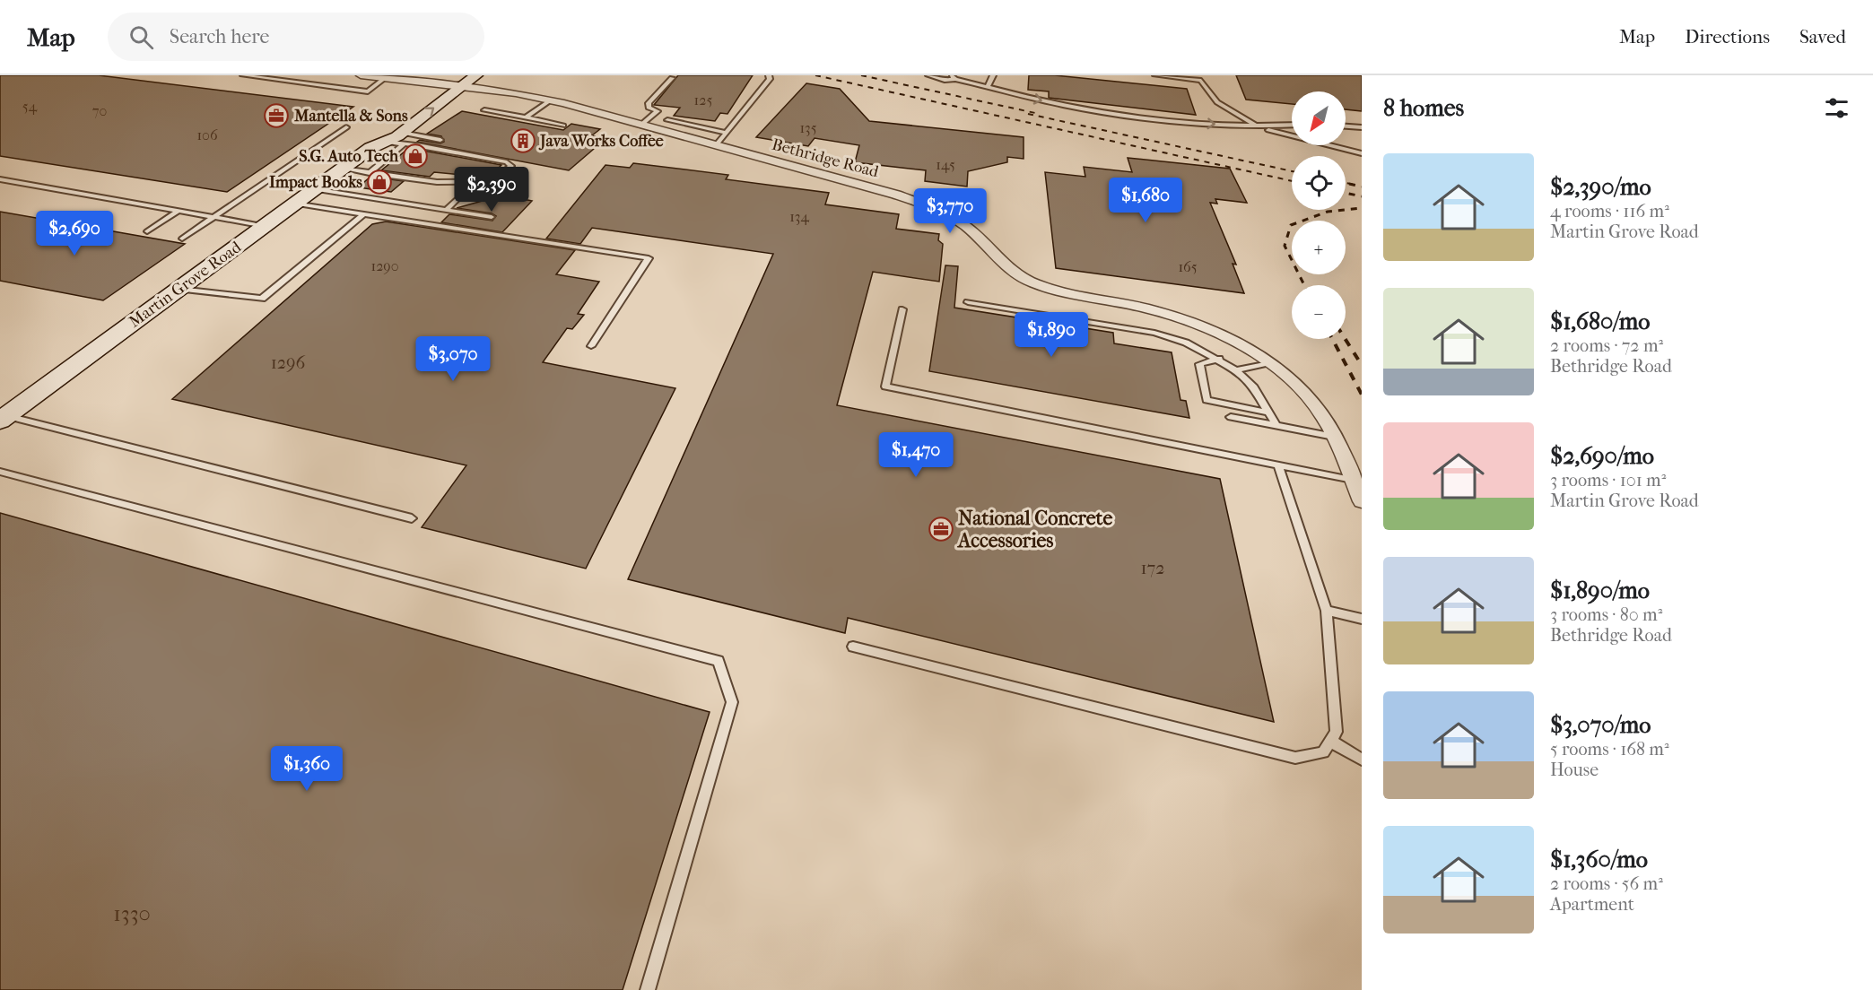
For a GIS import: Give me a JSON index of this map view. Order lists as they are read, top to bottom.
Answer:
{
  "streets": {
    "main road": ["Martin Grove Road"],
    "street": ["Bethridge Road"]
  },
  "crossings": [
    ["Bethridge Road", "Martin Grove Road"]
  ],
  "places": {
    "office": ["Mantella & Sons", "National Concrete Accessories"],
    "building": ["Java Works Coffee"],
    "shop": ["S.G. Auto Tech", "Impact Books"]
  },
  "house_numbers": [
    "125",
    "54",
    "70",
    "135",
    "106",
    "145",
    "134",
    "1290",
    "165",
    "1296",
    "172",
    "1330"
  ],
  "north": "bottom left",
  "page": {
    "header": "Map",
    "search": "Search here",
    "nav": ["Map", "Directions", "Saved"],
    "heading": "8 homes",
    "map_buttons": ["+", "−"],
    "list": [
      {
        "name": "$2,390/mo",
        "note": "4 rooms · 116 m² · Martin Grove Road"
      },
      {
        "name": "$1,680/mo",
        "note": "2 rooms · 72 m² · Bethridge Road"
      },
      {
        "name": "$2,690/mo",
        "note": "3 rooms · 101 m² · Martin Grove Road"
      },
      {
        "name": "$1,890/mo",
        "note": "3 rooms · 80 m² · Bethridge Road"
      },
      {
        "name": "$3,070/mo",
        "note": "5 rooms · 168 m² · House"
      },
      {
        "name": "$1,360/mo",
        "note": "2 rooms · 56 m² · Apartment"
      }
    ],
    "price": [
      "$2,390",
      "$1,680",
      "$3,770",
      "$2,690",
      "$1,890",
      "$3,070",
      "$1,470",
      "$1,360"
    ]
  }
}
